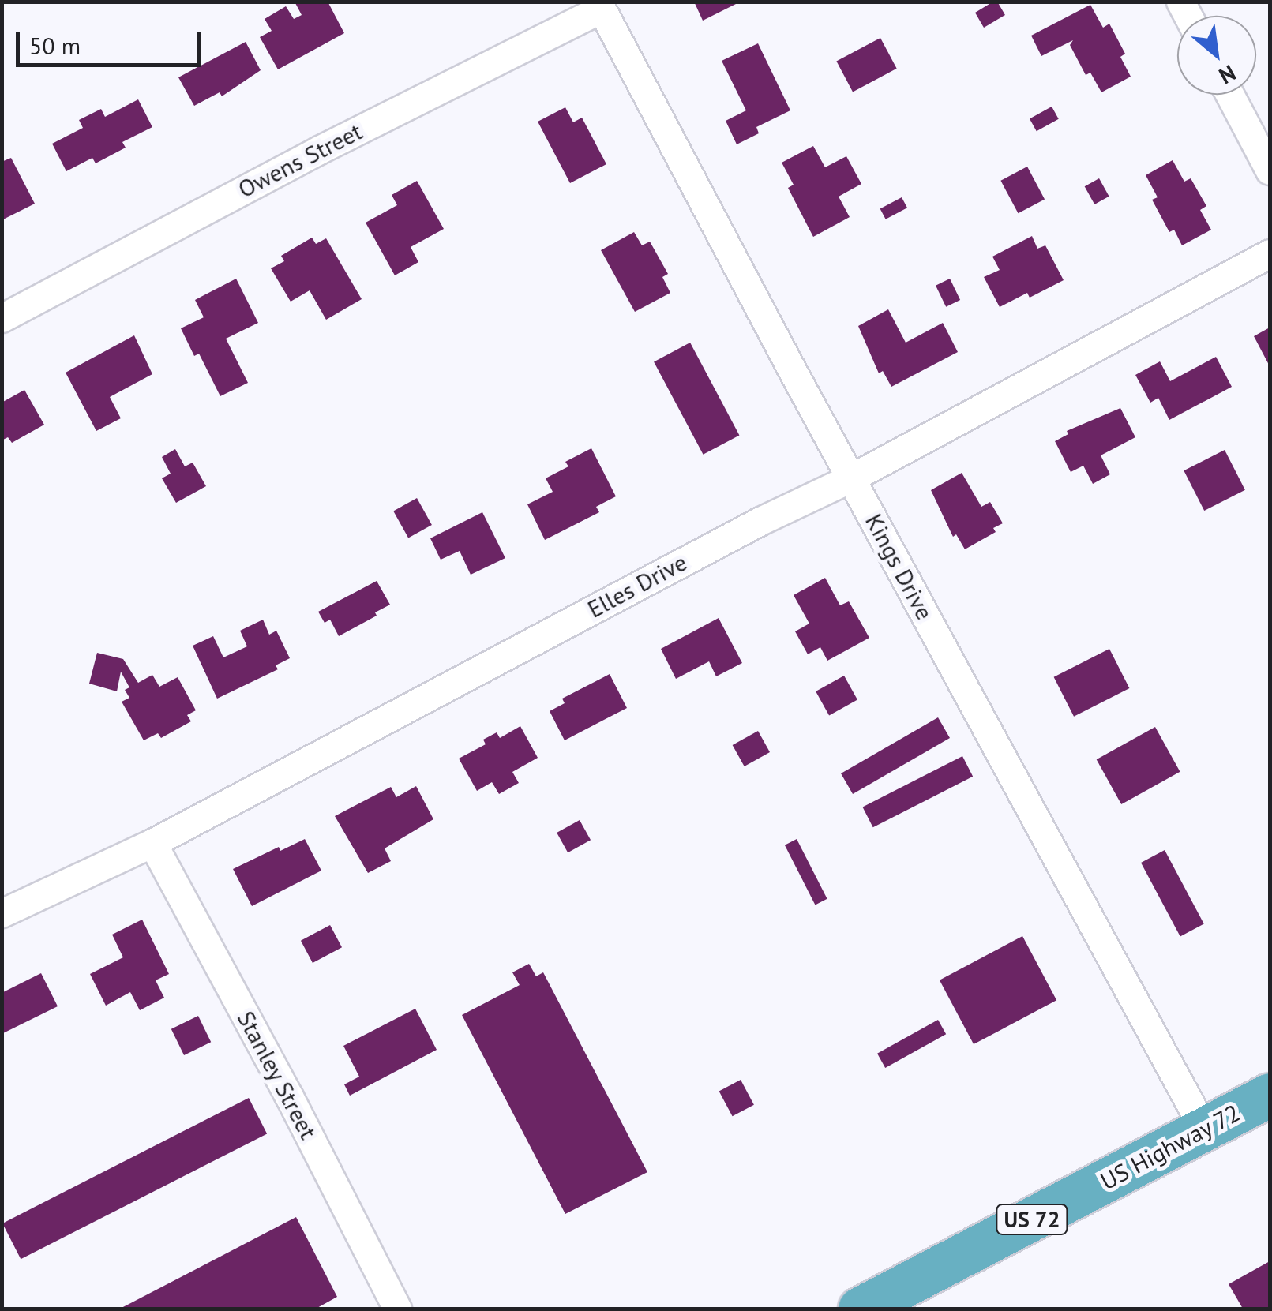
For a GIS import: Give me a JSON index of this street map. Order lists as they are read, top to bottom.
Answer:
{
  "streets": {
    "highway": ["US Highway 72", "US 72"],
    "street": [
      "Owens Street",
      "Kings Drive",
      "Elles Drive",
      "Stanley Street"
    ]
  },
  "crossings": [
    ["Owens Street", "Kings Drive"],
    ["Kings Drive", "Elles Drive"],
    ["Kings Drive", "US Highway 72"],
    ["Elles Drive", "Stanley Street"]
  ],
  "scale_bar": "50 m",
  "north": "bottom right"
}
